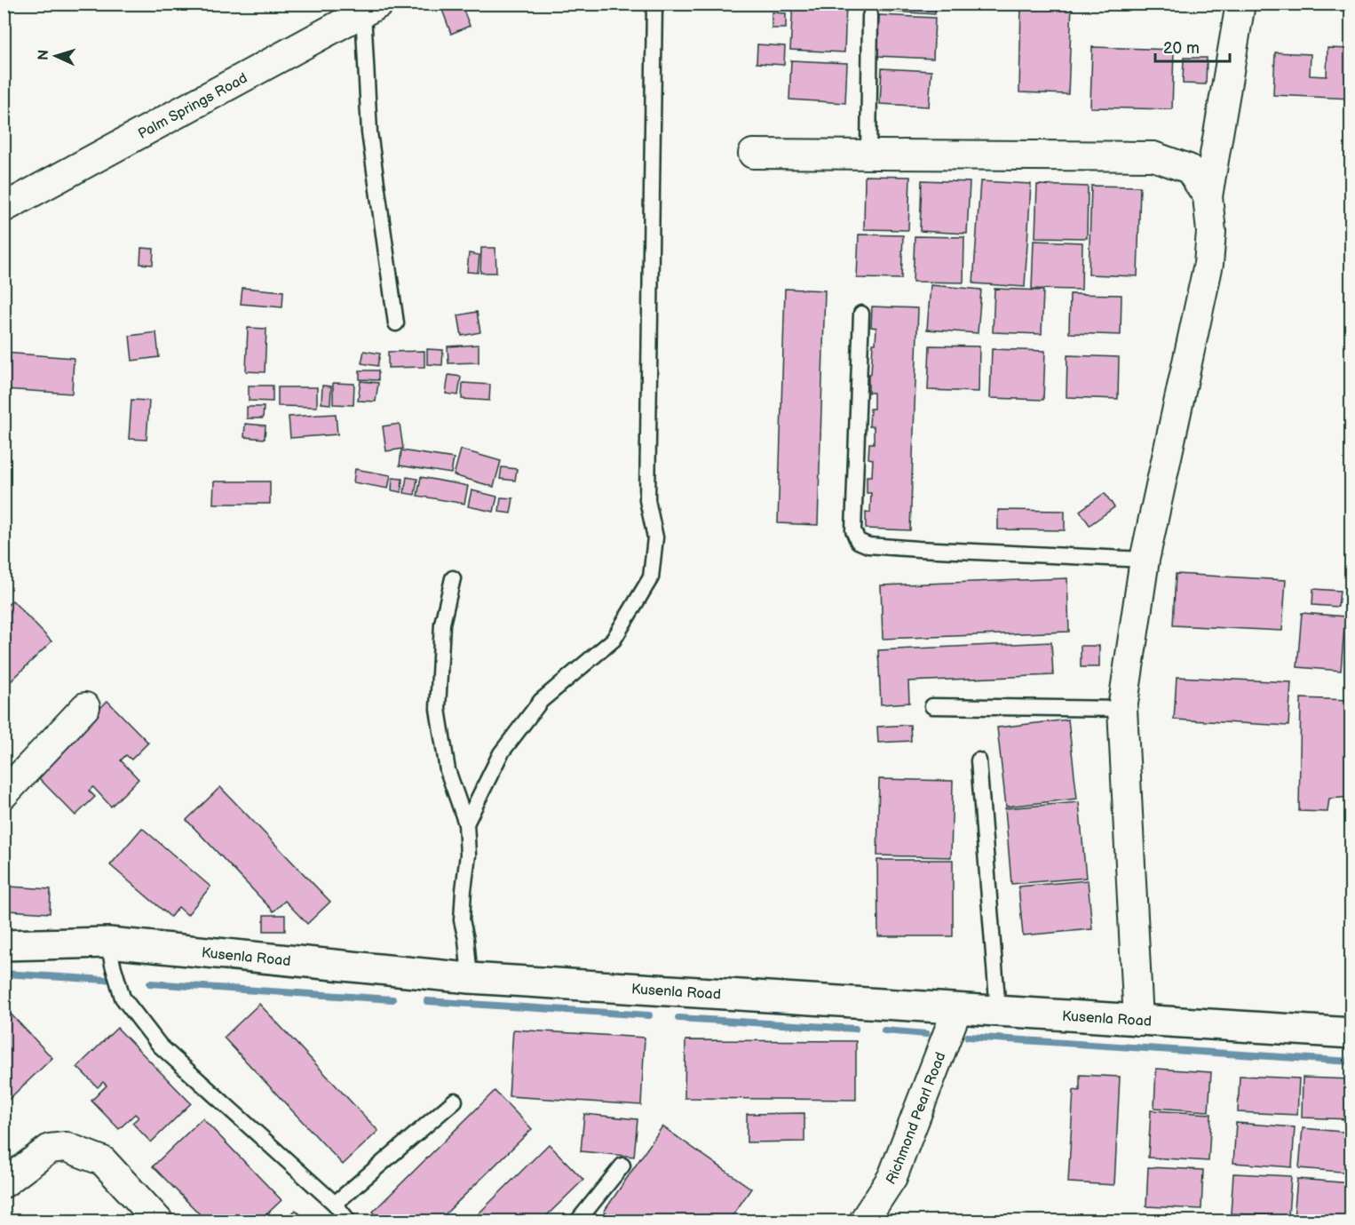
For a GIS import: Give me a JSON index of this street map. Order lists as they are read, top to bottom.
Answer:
{
  "streets": {
    "main road": ["Kusenla Road"],
    "street": ["Palm Springs Road", "Richmond Pearl Road"]
  },
  "crossings": [
    ["Kusenla Road", "Richmond Pearl Road"]
  ],
  "scale_bar": "20 m",
  "north": "left"
}
